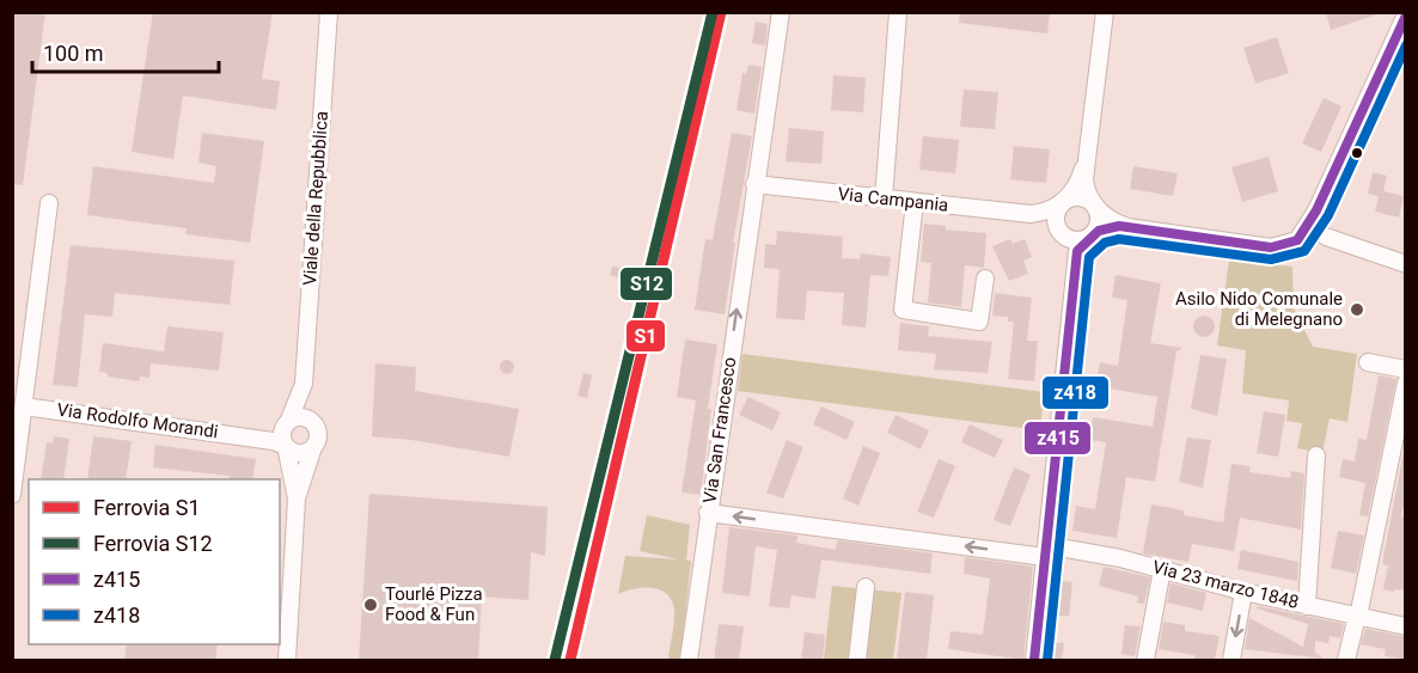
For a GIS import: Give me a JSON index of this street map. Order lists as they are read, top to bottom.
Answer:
{
  "streets": {
    "street": [
      "Viale della Repubblica",
      "Via Campania",
      "Via Rodolfo Morandi",
      "Via San Francesco",
      "Via 23 marzo 1848"
    ]
  },
  "crossings": [
    ["Viale della Repubblica", "Via Rodolfo Morandi"],
    ["Via Campania", "Via San Francesco"],
    ["Via San Francesco", "Via 23 marzo 1848"]
  ],
  "places": ["Asilo Nido Comunale di Melegnano", "Tourlé Pizza Food & Fun"],
  "lines": [
    "rail line S1",
    "rail line S12",
    "transit line z415",
    "transit line z418"
  ],
  "legend": [
    "Ferrovia S1",
    "Ferrovia S12",
    "z415",
    "z418"
  ],
  "scale_bar": "100 m"
}
